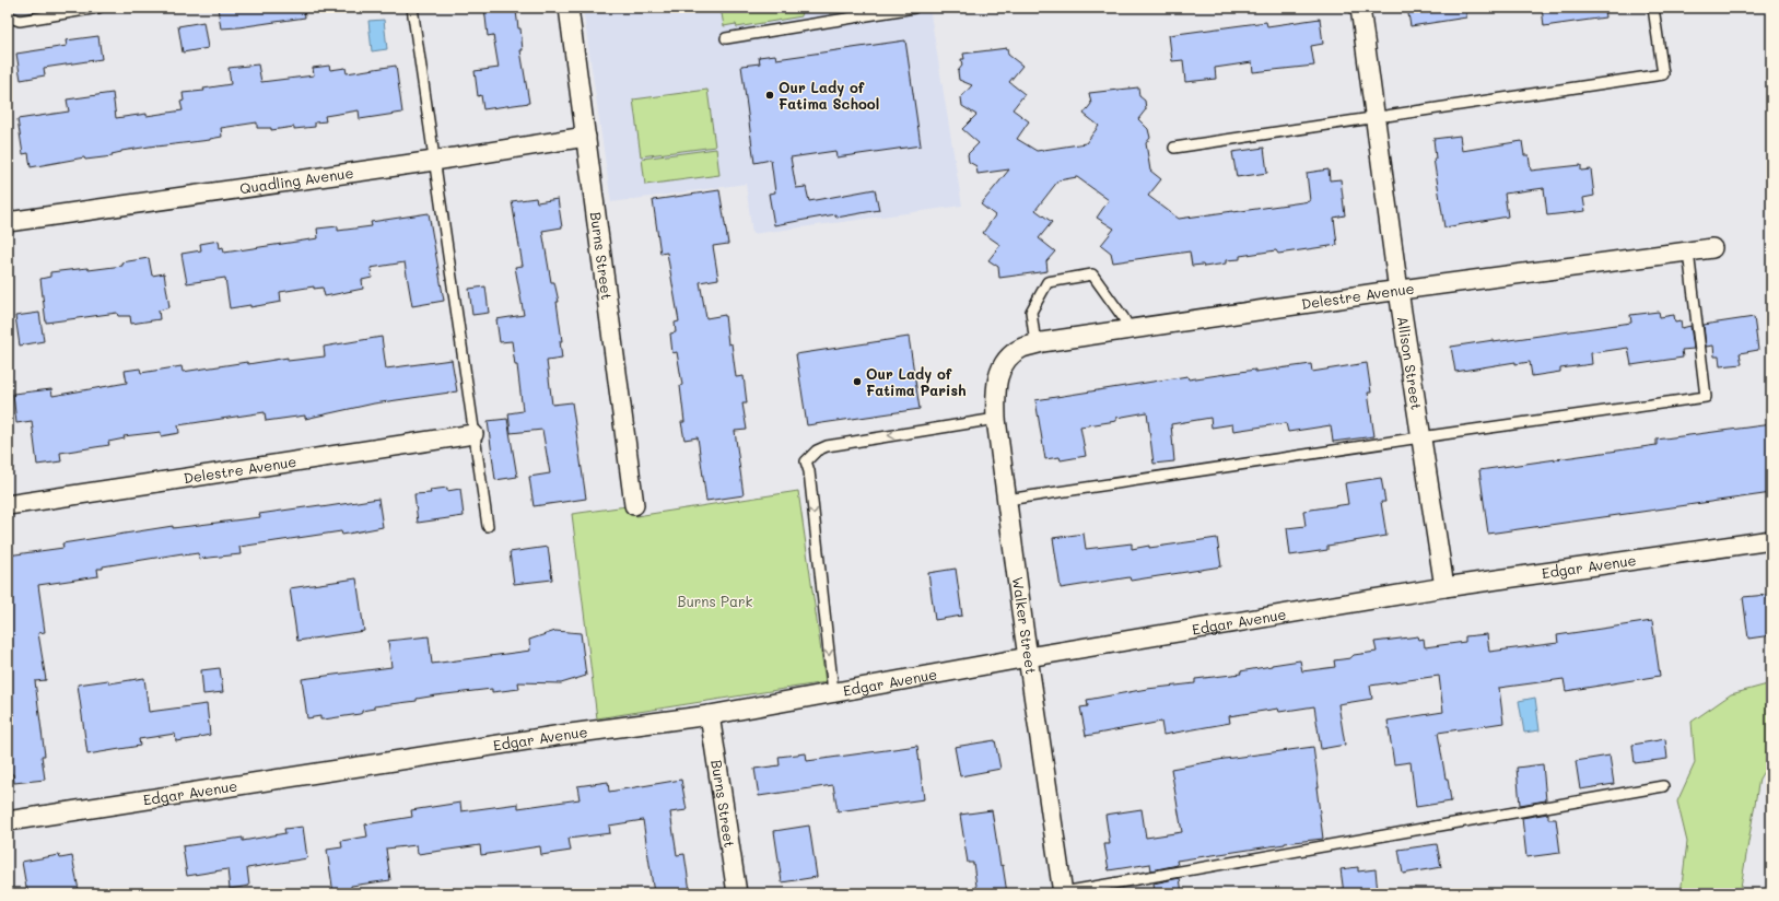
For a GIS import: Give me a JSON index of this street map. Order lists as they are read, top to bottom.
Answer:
{
  "streets": {
    "street": [
      "Quadling Avenue",
      "Burns Street",
      "Delestre Avenue",
      "Allison Street",
      "Edgar Avenue",
      "Walker Street"
    ]
  },
  "crossings": [
    ["Quadling Avenue", "Burns Street"],
    ["Burns Street", "Edgar Avenue"],
    ["Delestre Avenue", "Allison Street"],
    ["Delestre Avenue", "Walker Street"],
    ["Allison Street", "Edgar Avenue"],
    ["Edgar Avenue", "Walker Street"]
  ],
  "parks": ["Burns Park"],
  "places": ["Our Lady of Fatima School", "Our Lady of Fatima Parish"]
}
